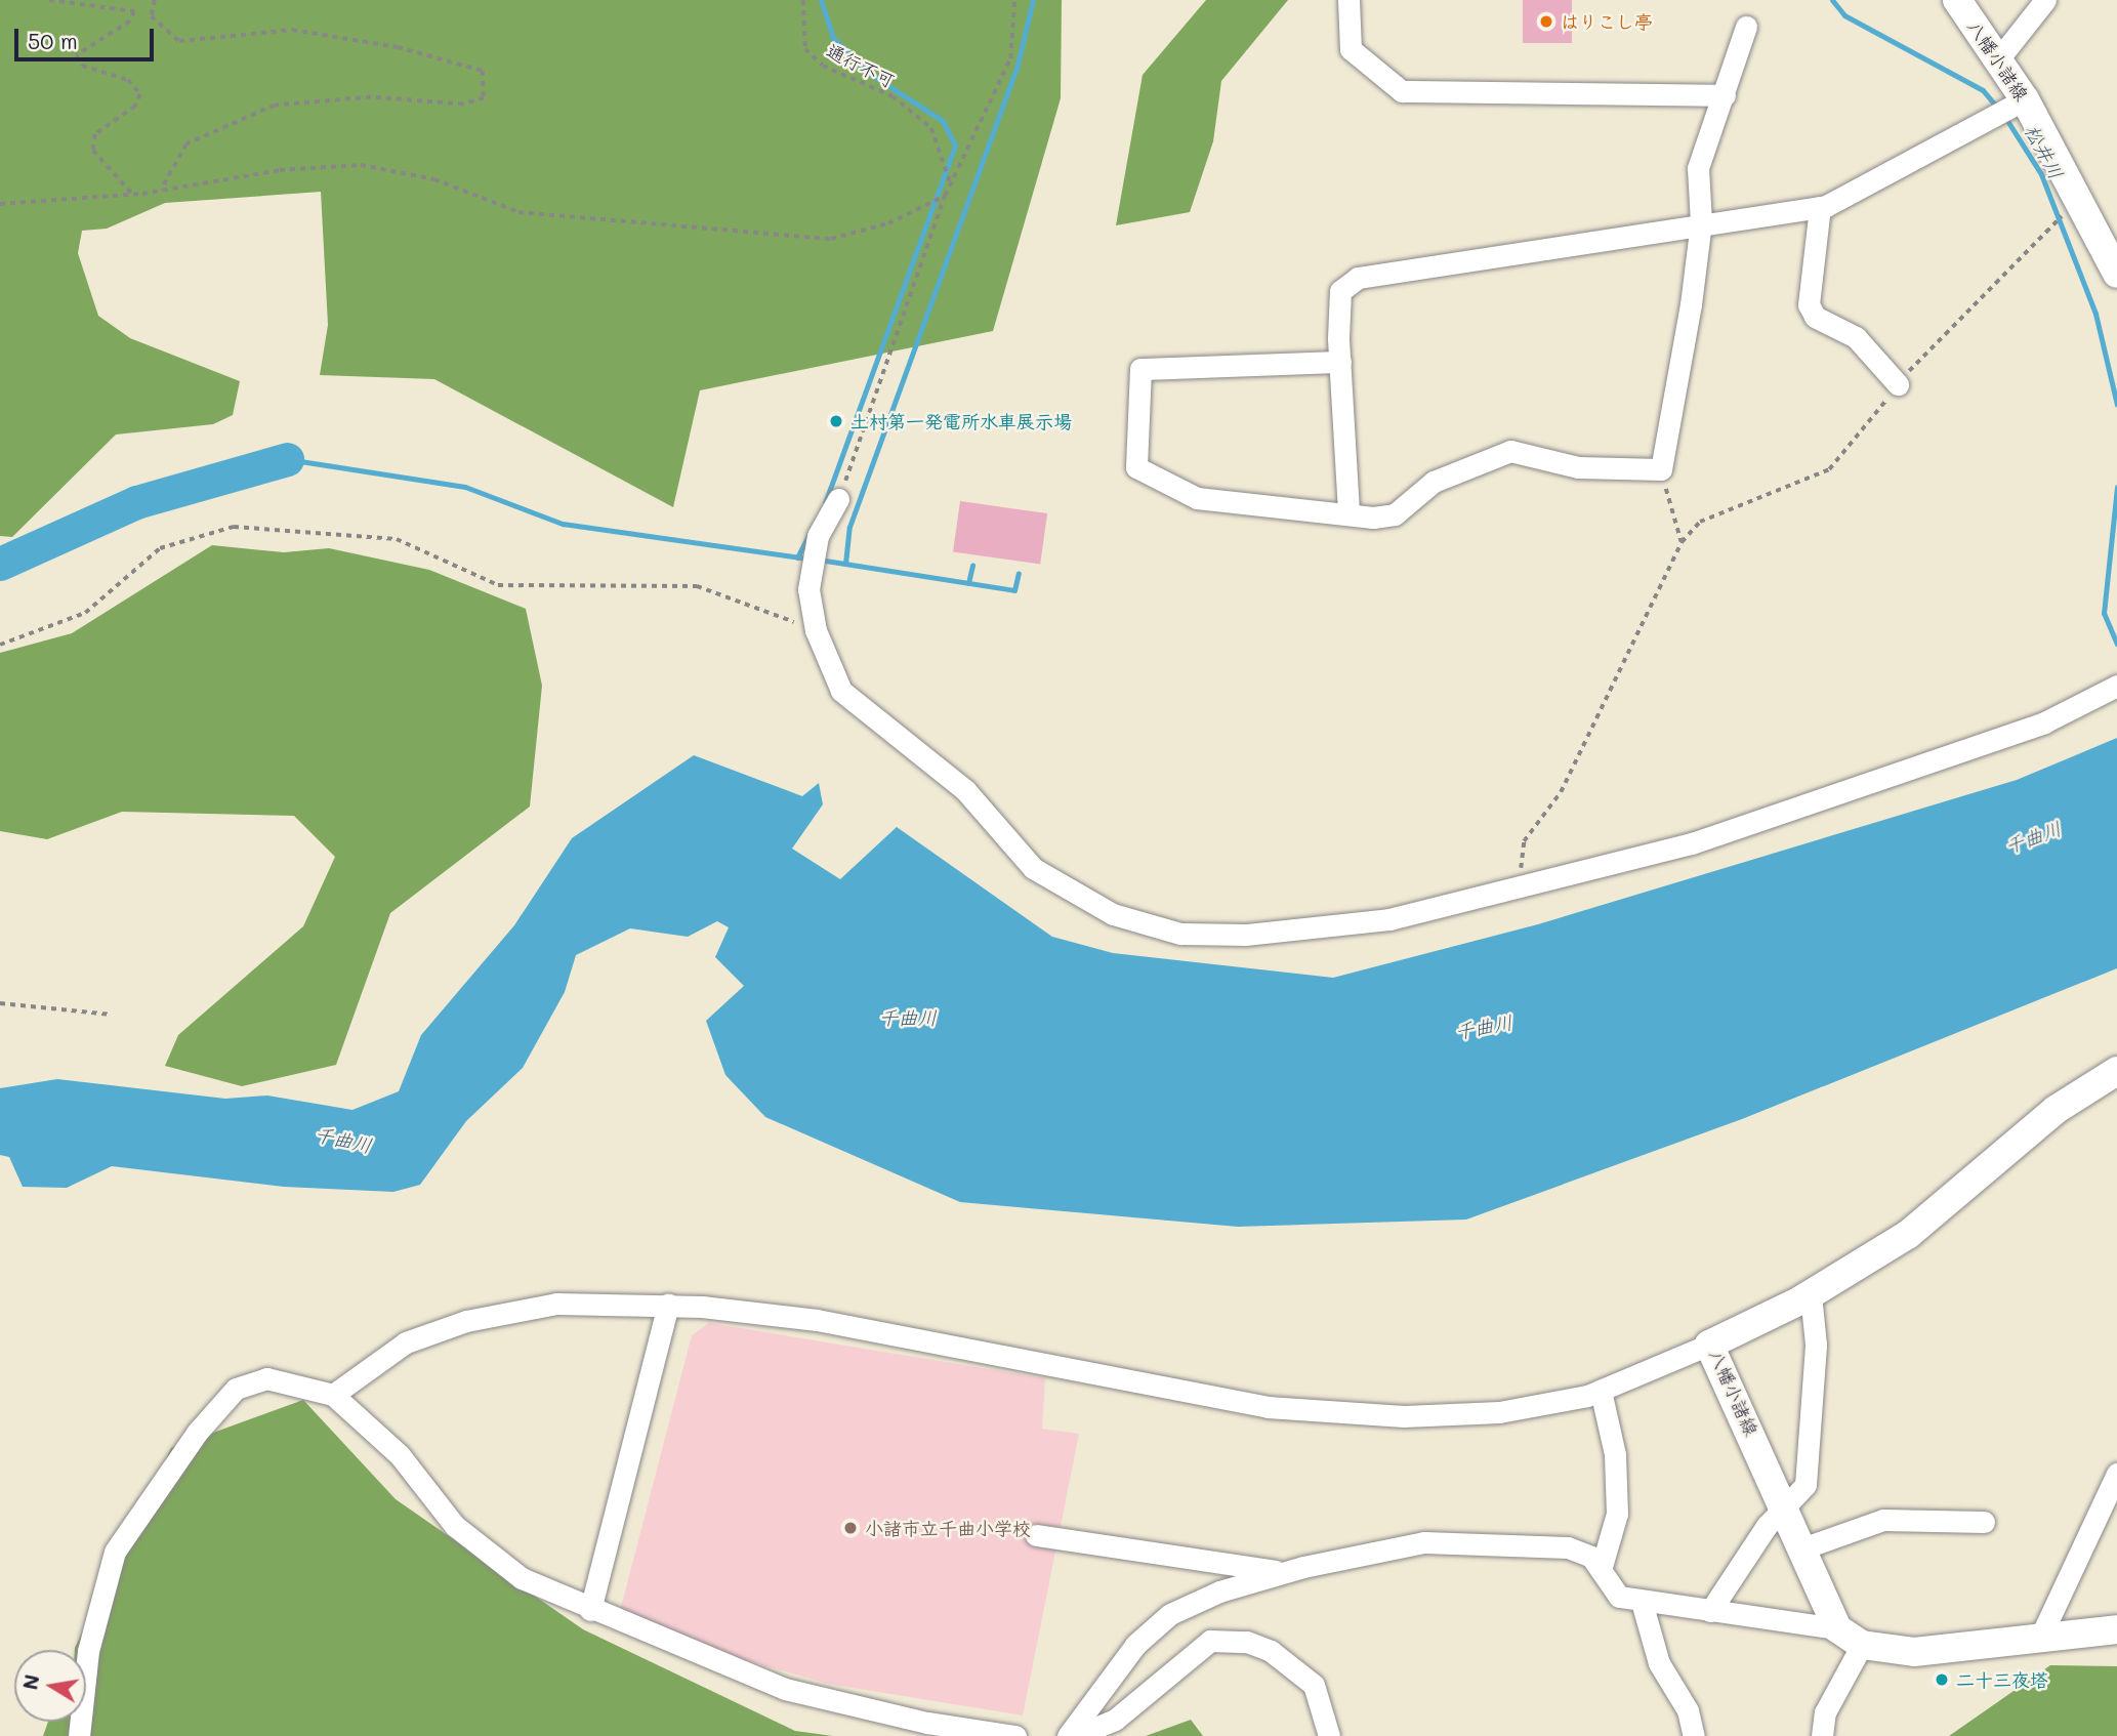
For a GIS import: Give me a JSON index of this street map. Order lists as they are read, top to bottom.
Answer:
{
  "streets": {
    "main road": ["八幡小諸線"],
    "path": ["通行不可"]
  },
  "water": ["松井川", "千曲川"],
  "places": [
    "はりこし亭",
    "土村第一発電所水車展示場",
    "小諸市立千曲小学校",
    "二十三夜塔"
  ],
  "scale_bar": "50 m",
  "north": "left"
}
